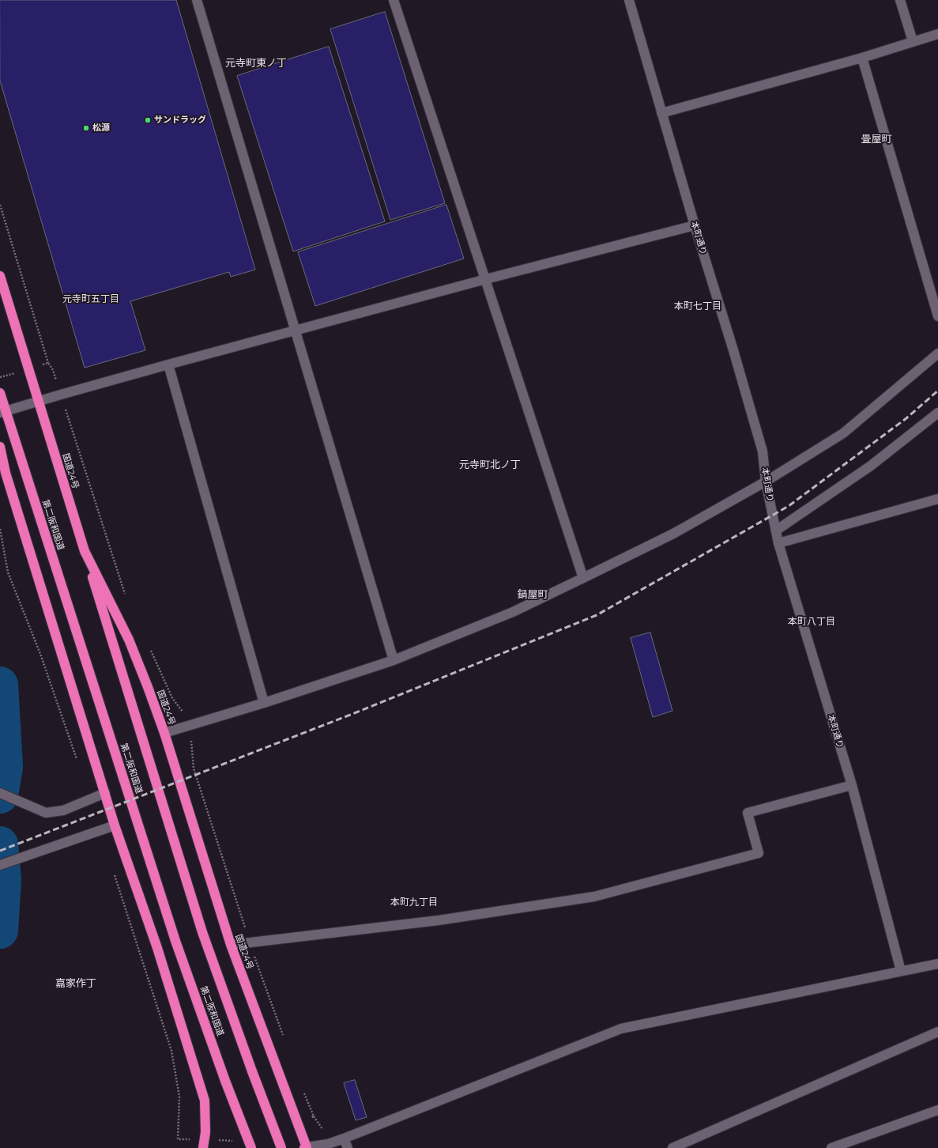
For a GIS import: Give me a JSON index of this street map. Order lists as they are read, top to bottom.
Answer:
{
  "streets": {
    "highway": ["国道24号", "第二阪和国道"],
    "street": ["本町通り"]
  },
  "crossings": [
    ["国道24号", "第二阪和国道"]
  ],
  "districts": [
    "元寺町東ノ丁",
    "畳屋町",
    "元寺町五丁目",
    "本町七丁目",
    "元寺町北ノ丁",
    "鍋屋町",
    "本町八丁目",
    "本町九丁目",
    "嘉家作丁"
  ],
  "places": ["サンドラッグ", "松源"]
}
